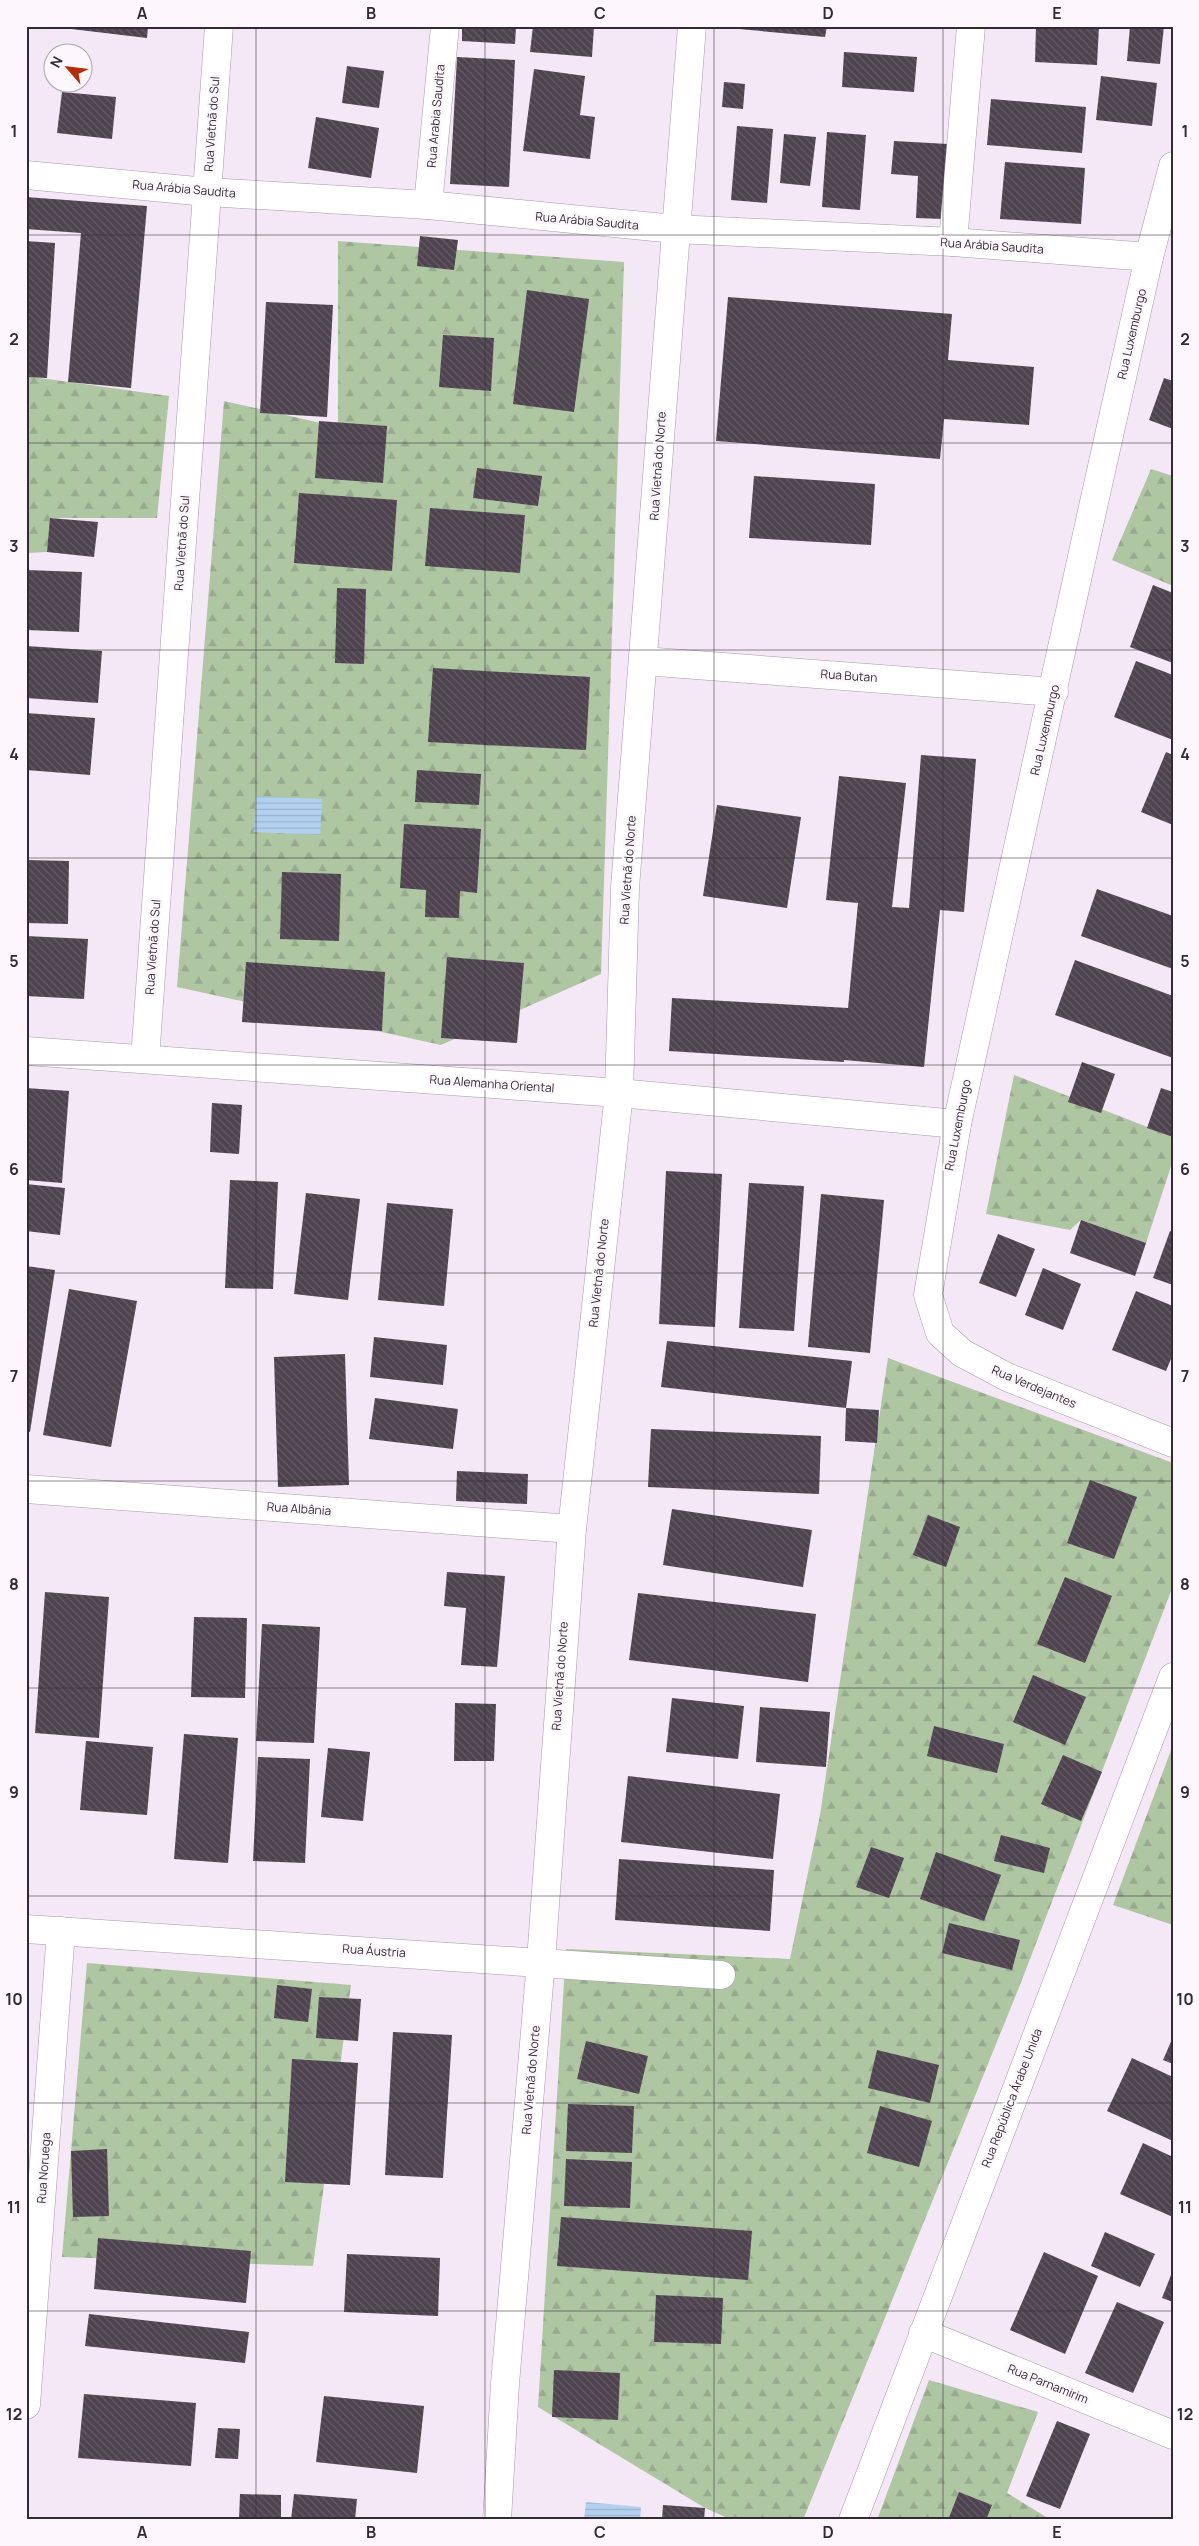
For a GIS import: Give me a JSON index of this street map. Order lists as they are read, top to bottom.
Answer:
{
  "streets": {
    "street": [
      "Rua Arabia Saudita",
      "Rua Vietnã do Sul",
      "Rua Arábia Saudita",
      "Rua Luxemburgo",
      "Rua Vietnã do Norte",
      "Rua Butan",
      "Rua Alemanha Oriental",
      "Rua Verdejantes",
      "Rua Albânia",
      "Rua Áustria",
      "Rua República Árabe Unida",
      "Rua Noruega",
      "Rua Parnamirim"
    ]
  },
  "crossings": [
    ["Rua Arabia Saudita", "Rua Arábia Saudita"],
    ["Rua Vietnã do Sul", "Rua Arábia Saudita"],
    ["Rua Vietnã do Sul", "Rua Alemanha Oriental"],
    ["Rua Arábia Saudita", "Rua Luxemburgo"],
    ["Rua Arábia Saudita", "Rua Vietnã do Norte"],
    ["Rua Luxemburgo", "Rua Butan"],
    ["Rua Luxemburgo", "Rua Alemanha Oriental"],
    ["Rua Luxemburgo", "Rua Verdejantes"],
    ["Rua Vietnã do Norte", "Rua Butan"],
    ["Rua Vietnã do Norte", "Rua Alemanha Oriental"],
    ["Rua Vietnã do Norte", "Rua Albânia"],
    ["Rua Vietnã do Norte", "Rua Áustria"],
    ["Rua Áustria", "Rua Noruega"],
    ["Rua República Árabe Unida", "Rua Parnamirim"]
  ],
  "north": "top left",
  "grid": {
    "columns": [
      "A",
      "B",
      "C",
      "D",
      "E"
    ],
    "rows": [
      "1",
      "2",
      "3",
      "4",
      "5",
      "6",
      "7",
      "8",
      "9",
      "10",
      "11",
      "12"
    ]
  }
}
